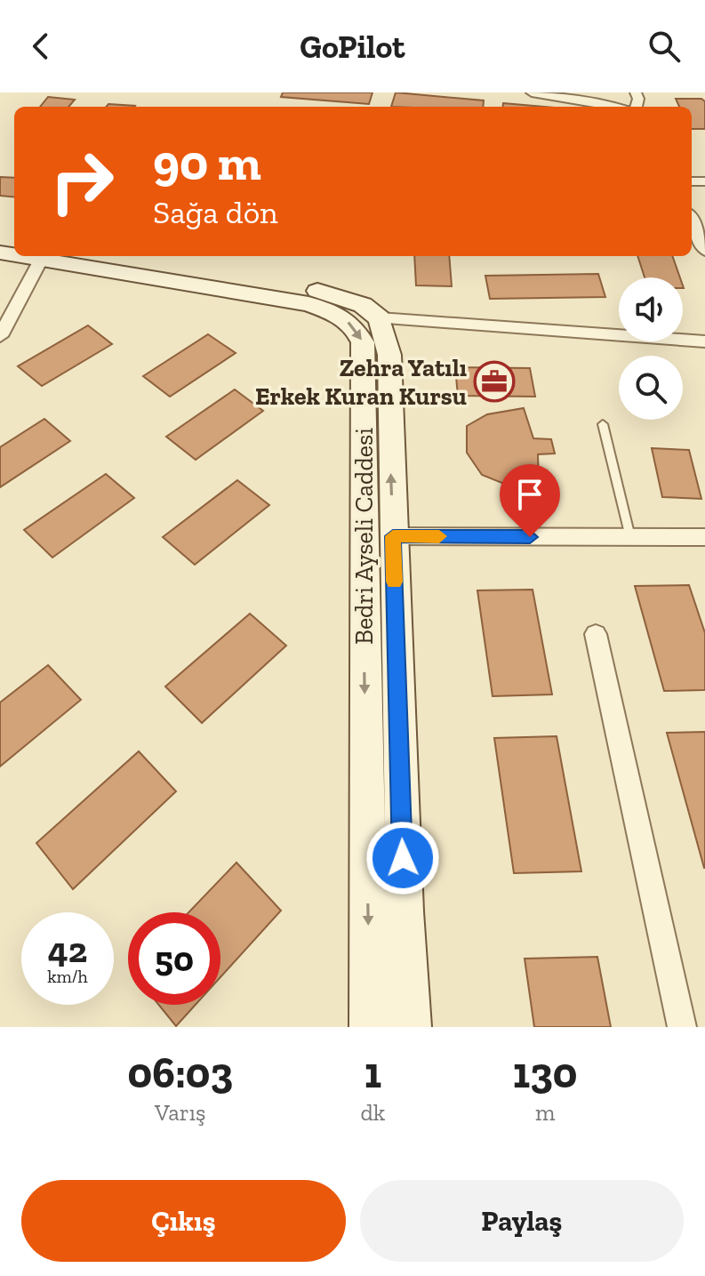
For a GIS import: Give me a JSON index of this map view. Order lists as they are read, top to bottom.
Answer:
{
  "streets": {
    "main road": ["Bedri Ayseli Caddesi"]
  },
  "places": {
    "office": ["Zehra Yatılı Erkek Kuran Kursu"]
  },
  "page": {
    "header": "GoPilot",
    "turn": ["90 m", "Sağa dön"],
    "speed": "42 km/h",
    "limit": "50",
    "eta": [
      "06:03",
      "Varış",
      "1",
      "dk",
      "130",
      "m"
    ],
    "buttons": ["Çıkış", "Paylaş"]
  }
}
